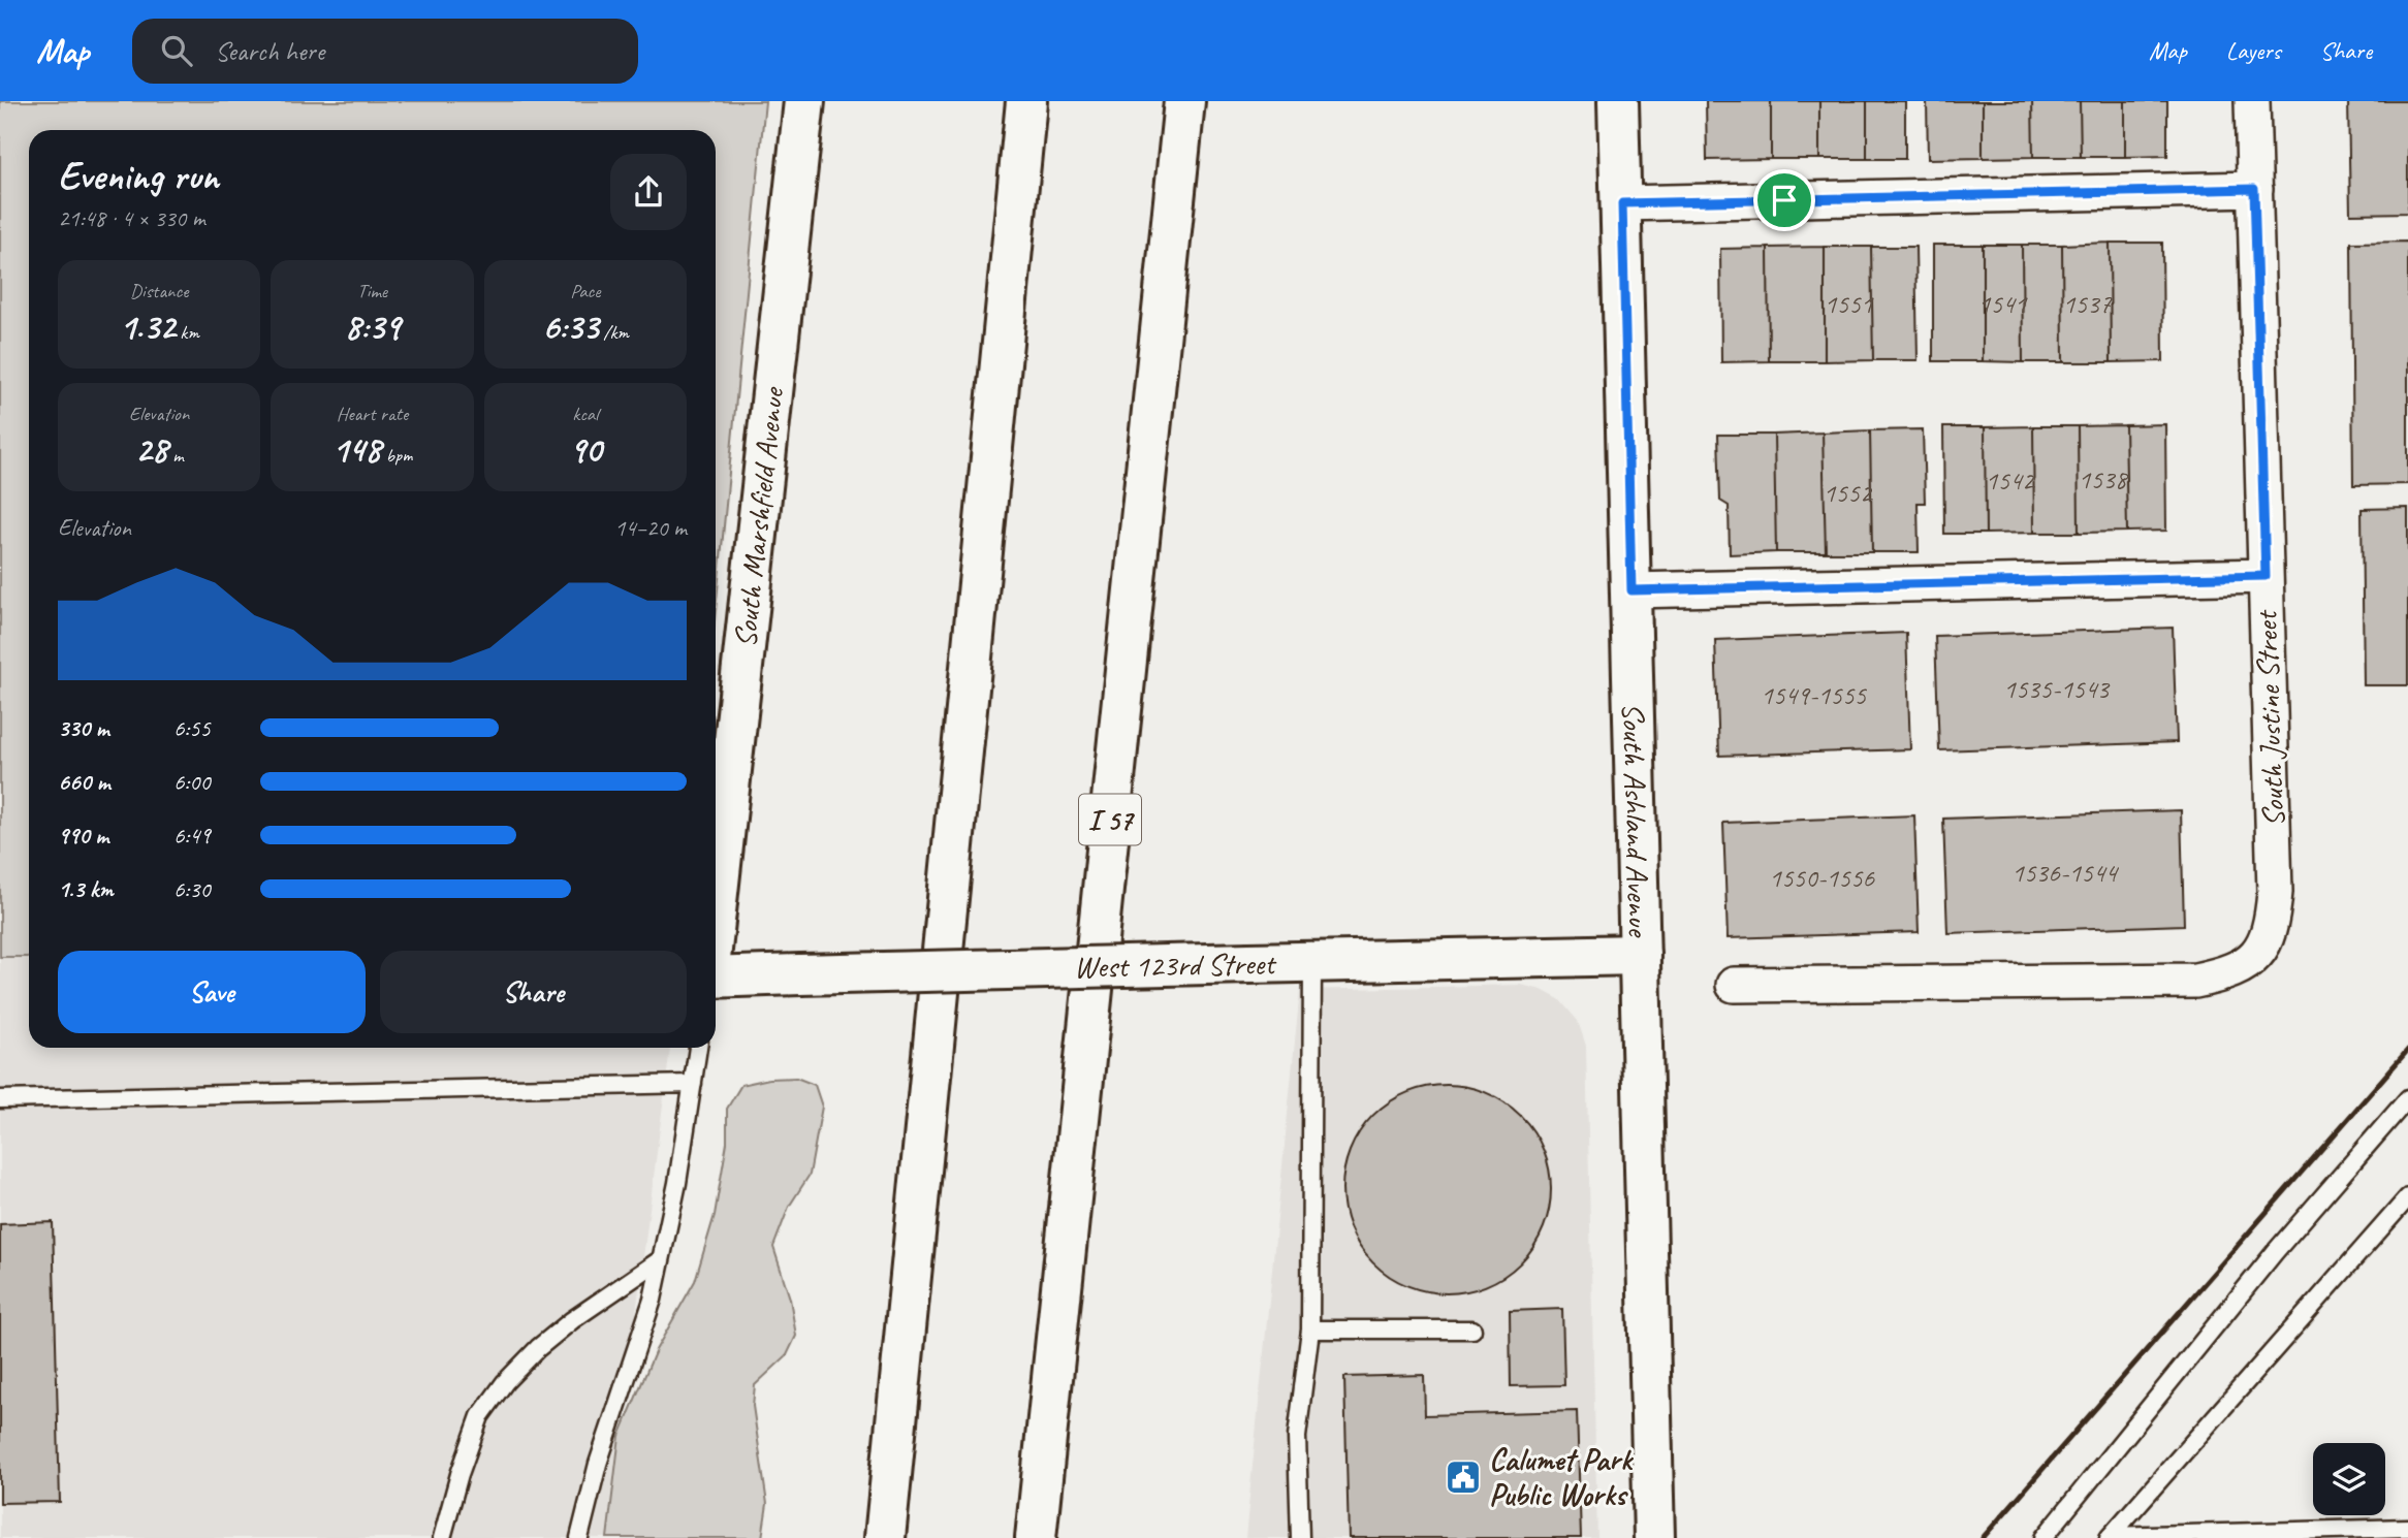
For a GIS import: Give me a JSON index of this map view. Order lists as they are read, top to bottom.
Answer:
{
  "streets": {
    "main road": [
      "South Marshfield Avenue",
      "I 57",
      "South Ashland Avenue",
      "West 123rd Street"
    ],
    "street": ["South Justine Street"]
  },
  "crossings": [
    ["South Ashland Avenue", "West 123rd Street"]
  ],
  "places": {
    "public building": ["Calumet Park Public Works"]
  },
  "house_numbers": [
    "1551",
    "1541",
    "1537",
    "1538",
    "1542",
    "1552",
    "1535-1543",
    "1549-1555",
    "1536-1544",
    "1550-1556"
  ],
  "page": {
    "header": "Map",
    "search": "Search here",
    "nav": ["Map", "Layers", "Share"],
    "heading": ["Evening run", "21:48 · 4 × 330 m"],
    "stats": [
      ["Distance", "1.32 km"],
      ["Time", "8:39"],
      ["Pace", "6:33 /km"],
      ["Elevation", "28 m"],
      ["Heart rate", "148 bpm"],
      ["kcal", "90"]
    ],
    "chart": ["Elevation", "14–20 m"],
    "list": [
      {
        "name": "330 m",
        "note": "6:55"
      },
      {
        "name": "660 m",
        "note": "6:00"
      },
      {
        "name": "990 m",
        "note": "6:49"
      },
      {
        "name": "1.3 km",
        "note": "6:30"
      }
    ],
    "buttons": ["Save", "Share"]
  }
}
